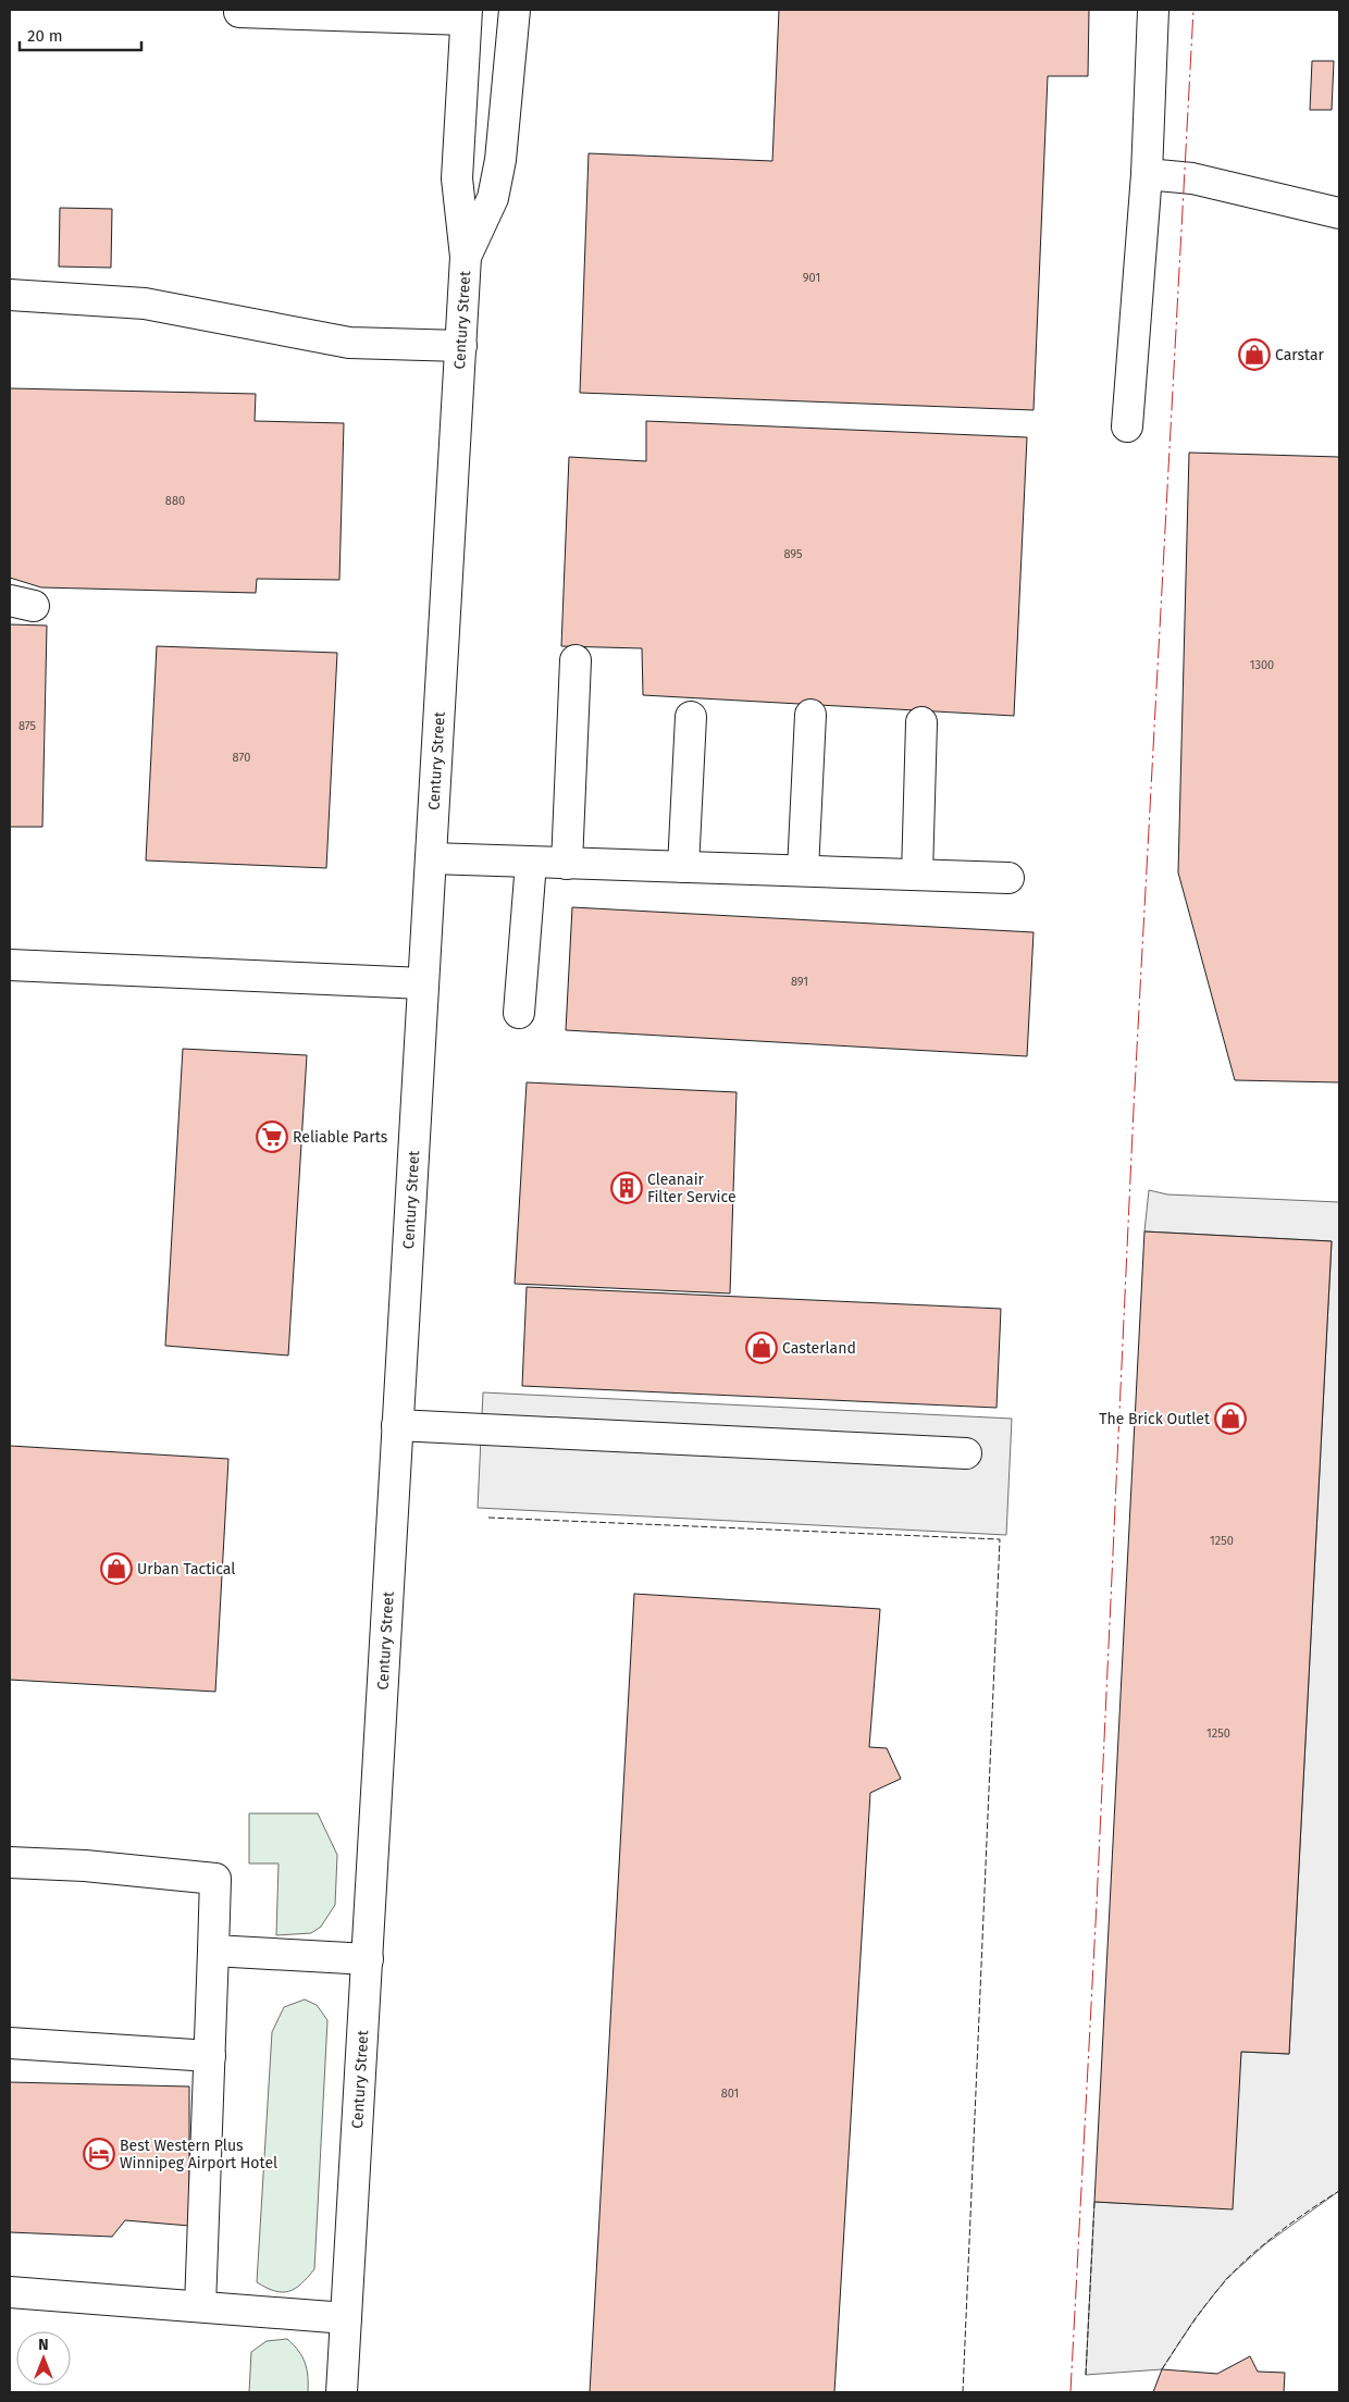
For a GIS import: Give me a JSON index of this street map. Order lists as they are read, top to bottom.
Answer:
{
  "streets": {
    "main road": ["Century Street"]
  },
  "places": {
    "shop": [
      "Carstar",
      "Casterland",
      "The Brick Outlet",
      "Urban Tactical"
    ],
    "supermarket": ["Reliable Parts"],
    "building": ["Cleanair Filter Service"],
    "hotel": ["Best Western Plus Winnipeg Airport Hotel"]
  },
  "house_numbers": [
    "901",
    "880",
    "895",
    "1300",
    "875",
    "870",
    "891",
    "1250",
    "1250",
    "801"
  ],
  "scale_bar": "20 m",
  "north": "top"
}
